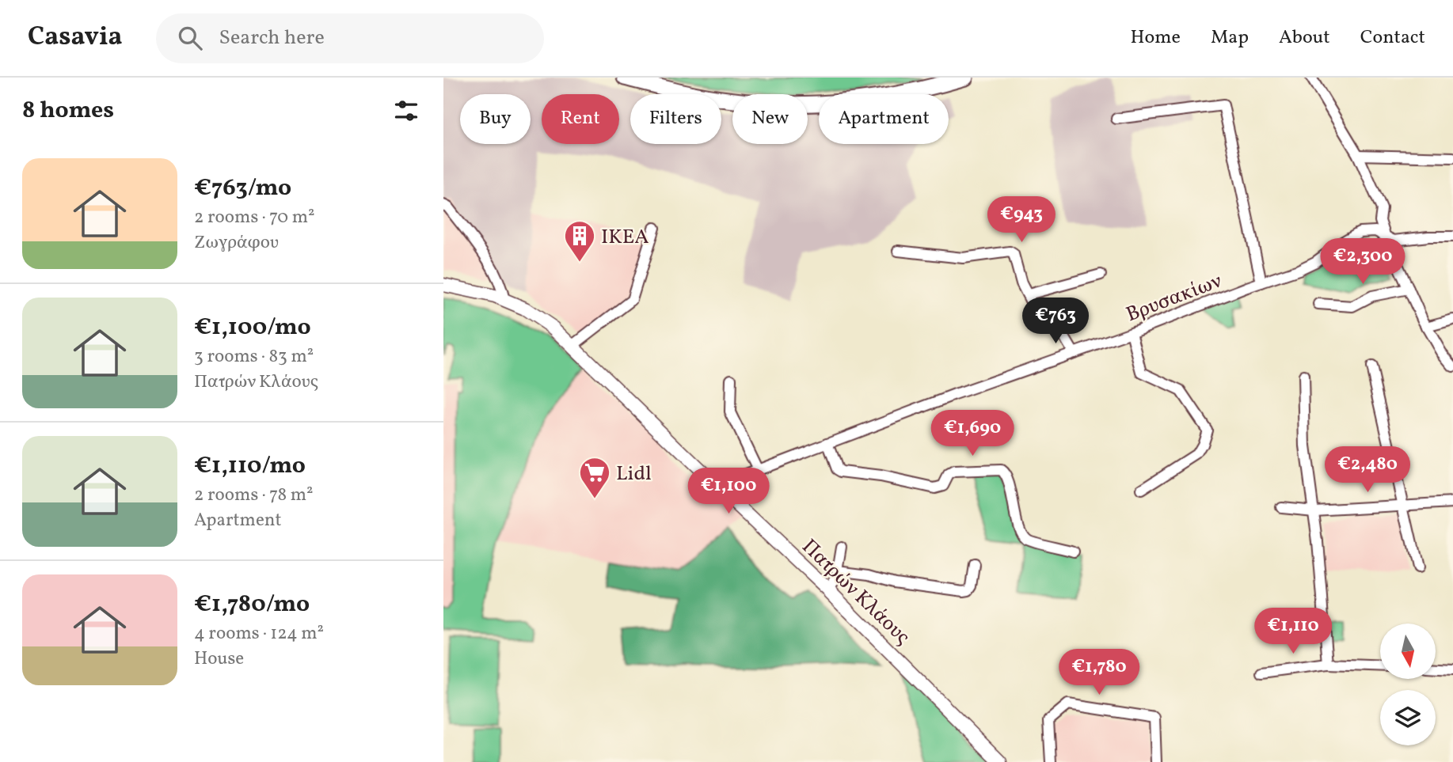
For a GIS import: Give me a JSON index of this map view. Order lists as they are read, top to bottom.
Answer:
{
  "streets": {
    "main road": ["Πατρών Κλάους"],
    "street": ["Βρυσακίων"]
  },
  "crossings": [
    ["Βρυσακίων", "Πατρών Κλάους"]
  ],
  "places": {
    "building": ["IKEA"],
    "supermarket": ["Lidl"]
  },
  "north": "bottom",
  "page": {
    "header": "Casavia",
    "search": "Search here",
    "nav": [
      "Home",
      "Map",
      "About",
      "Contact"
    ],
    "heading": "8 homes",
    "chip": [
      "Buy",
      "Rent",
      "Filters",
      "New",
      "Apartment"
    ],
    "list": [
      {
        "name": "€763/mo",
        "note": "2 rooms · 70 m² · Ζωγράφου"
      },
      {
        "name": "€1,100/mo",
        "note": "3 rooms · 83 m² · Πατρών Κλάους"
      },
      {
        "name": "€1,110/mo",
        "note": "2 rooms · 78 m² · Apartment"
      },
      {
        "name": "€1,780/mo",
        "note": "4 rooms · 124 m² · House"
      }
    ],
    "price": [
      "€943",
      "€2,300",
      "€763",
      "€1,690",
      "€2,480",
      "€1,100",
      "€1,110",
      "€1,780"
    ]
  }
}
